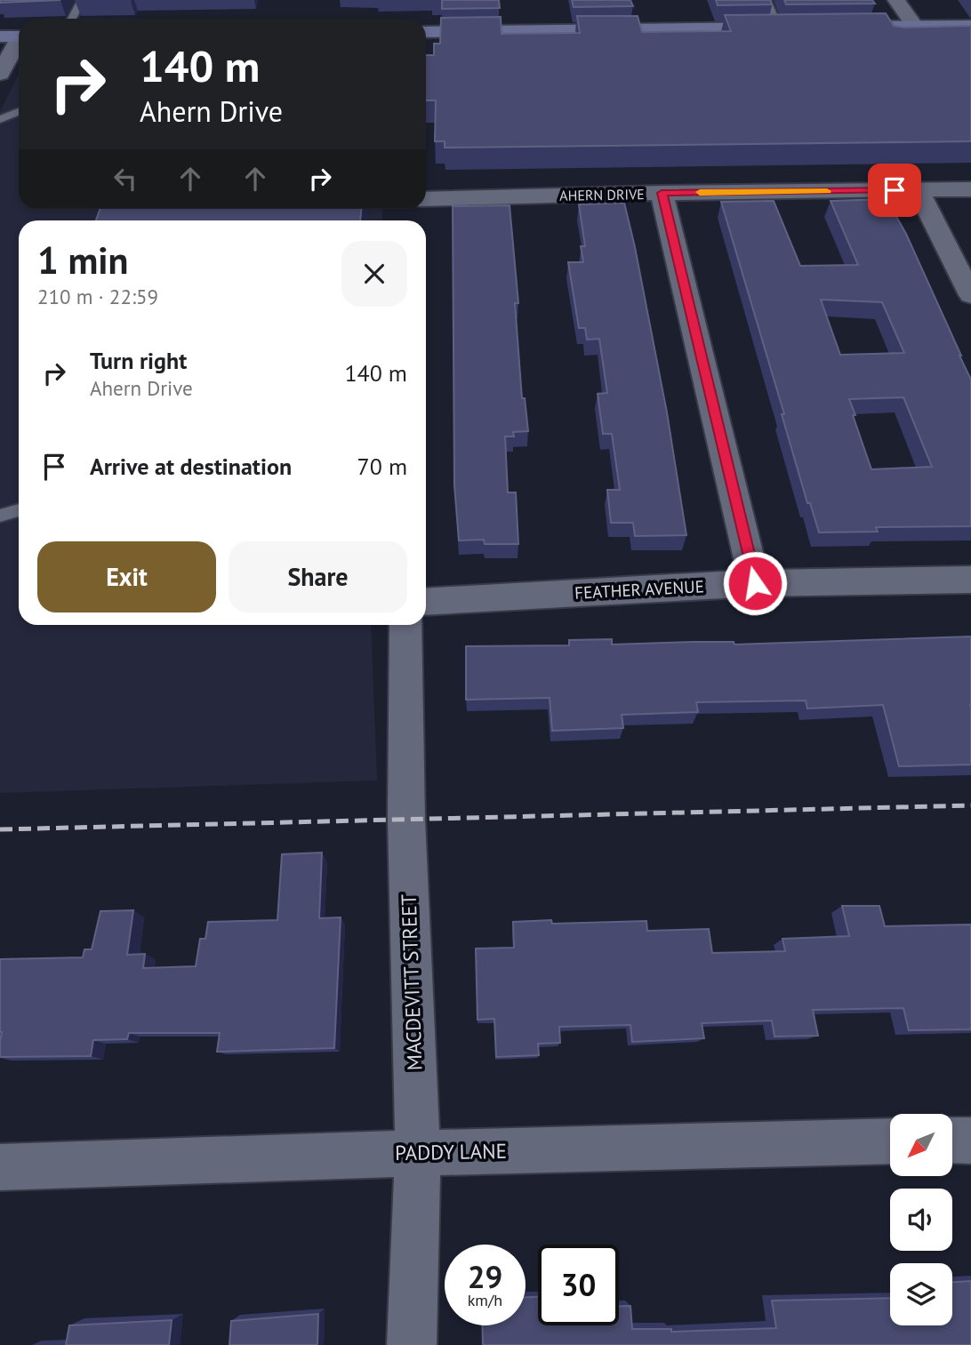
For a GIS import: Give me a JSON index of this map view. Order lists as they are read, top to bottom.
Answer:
{
  "streets": {
    "street": [
      "AHERN DRIVE",
      "FEATHER AVENUE",
      "MACDEVITT STREET",
      "PADDY LANE"
    ]
  },
  "crossings": [
    ["MACDEVITT STREET", "PADDY LANE"]
  ],
  "north": "bottom left",
  "page": {
    "turn": ["140 m", "Ahern Drive"],
    "heading": ["1 min", "210 m · 22:59"],
    "list": [
      {
        "name": "Turn right",
        "note": "Ahern Drive",
        "value": "140 m"
      },
      {
        "name": "Arrive at destination",
        "value": "70 m"
      }
    ],
    "buttons": ["Exit", "Share"],
    "speed": "29 km/h",
    "limit": "30"
  }
}
